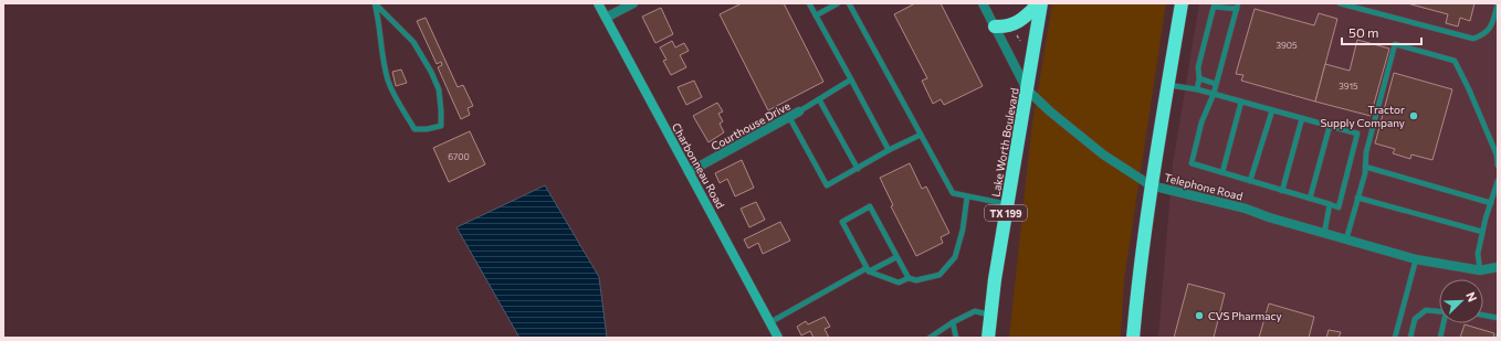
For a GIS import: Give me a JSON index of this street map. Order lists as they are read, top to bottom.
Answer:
{
  "streets": {
    "highway": ["Lake Worth Boulevard", "TX 199"],
    "street": ["Courthouse Drive", "Charbonneau Road", "Telephone Road"]
  },
  "crossings": [
    ["Courthouse Drive", "Charbonneau Road"],
    ["Lake Worth Boulevard", "Telephone Road"]
  ],
  "places": ["Tractor Supply Company", "CVS Pharmacy"],
  "house_numbers": ["3905", "3915", "6700"],
  "scale_bar": "50 m",
  "north": "top right"
}
